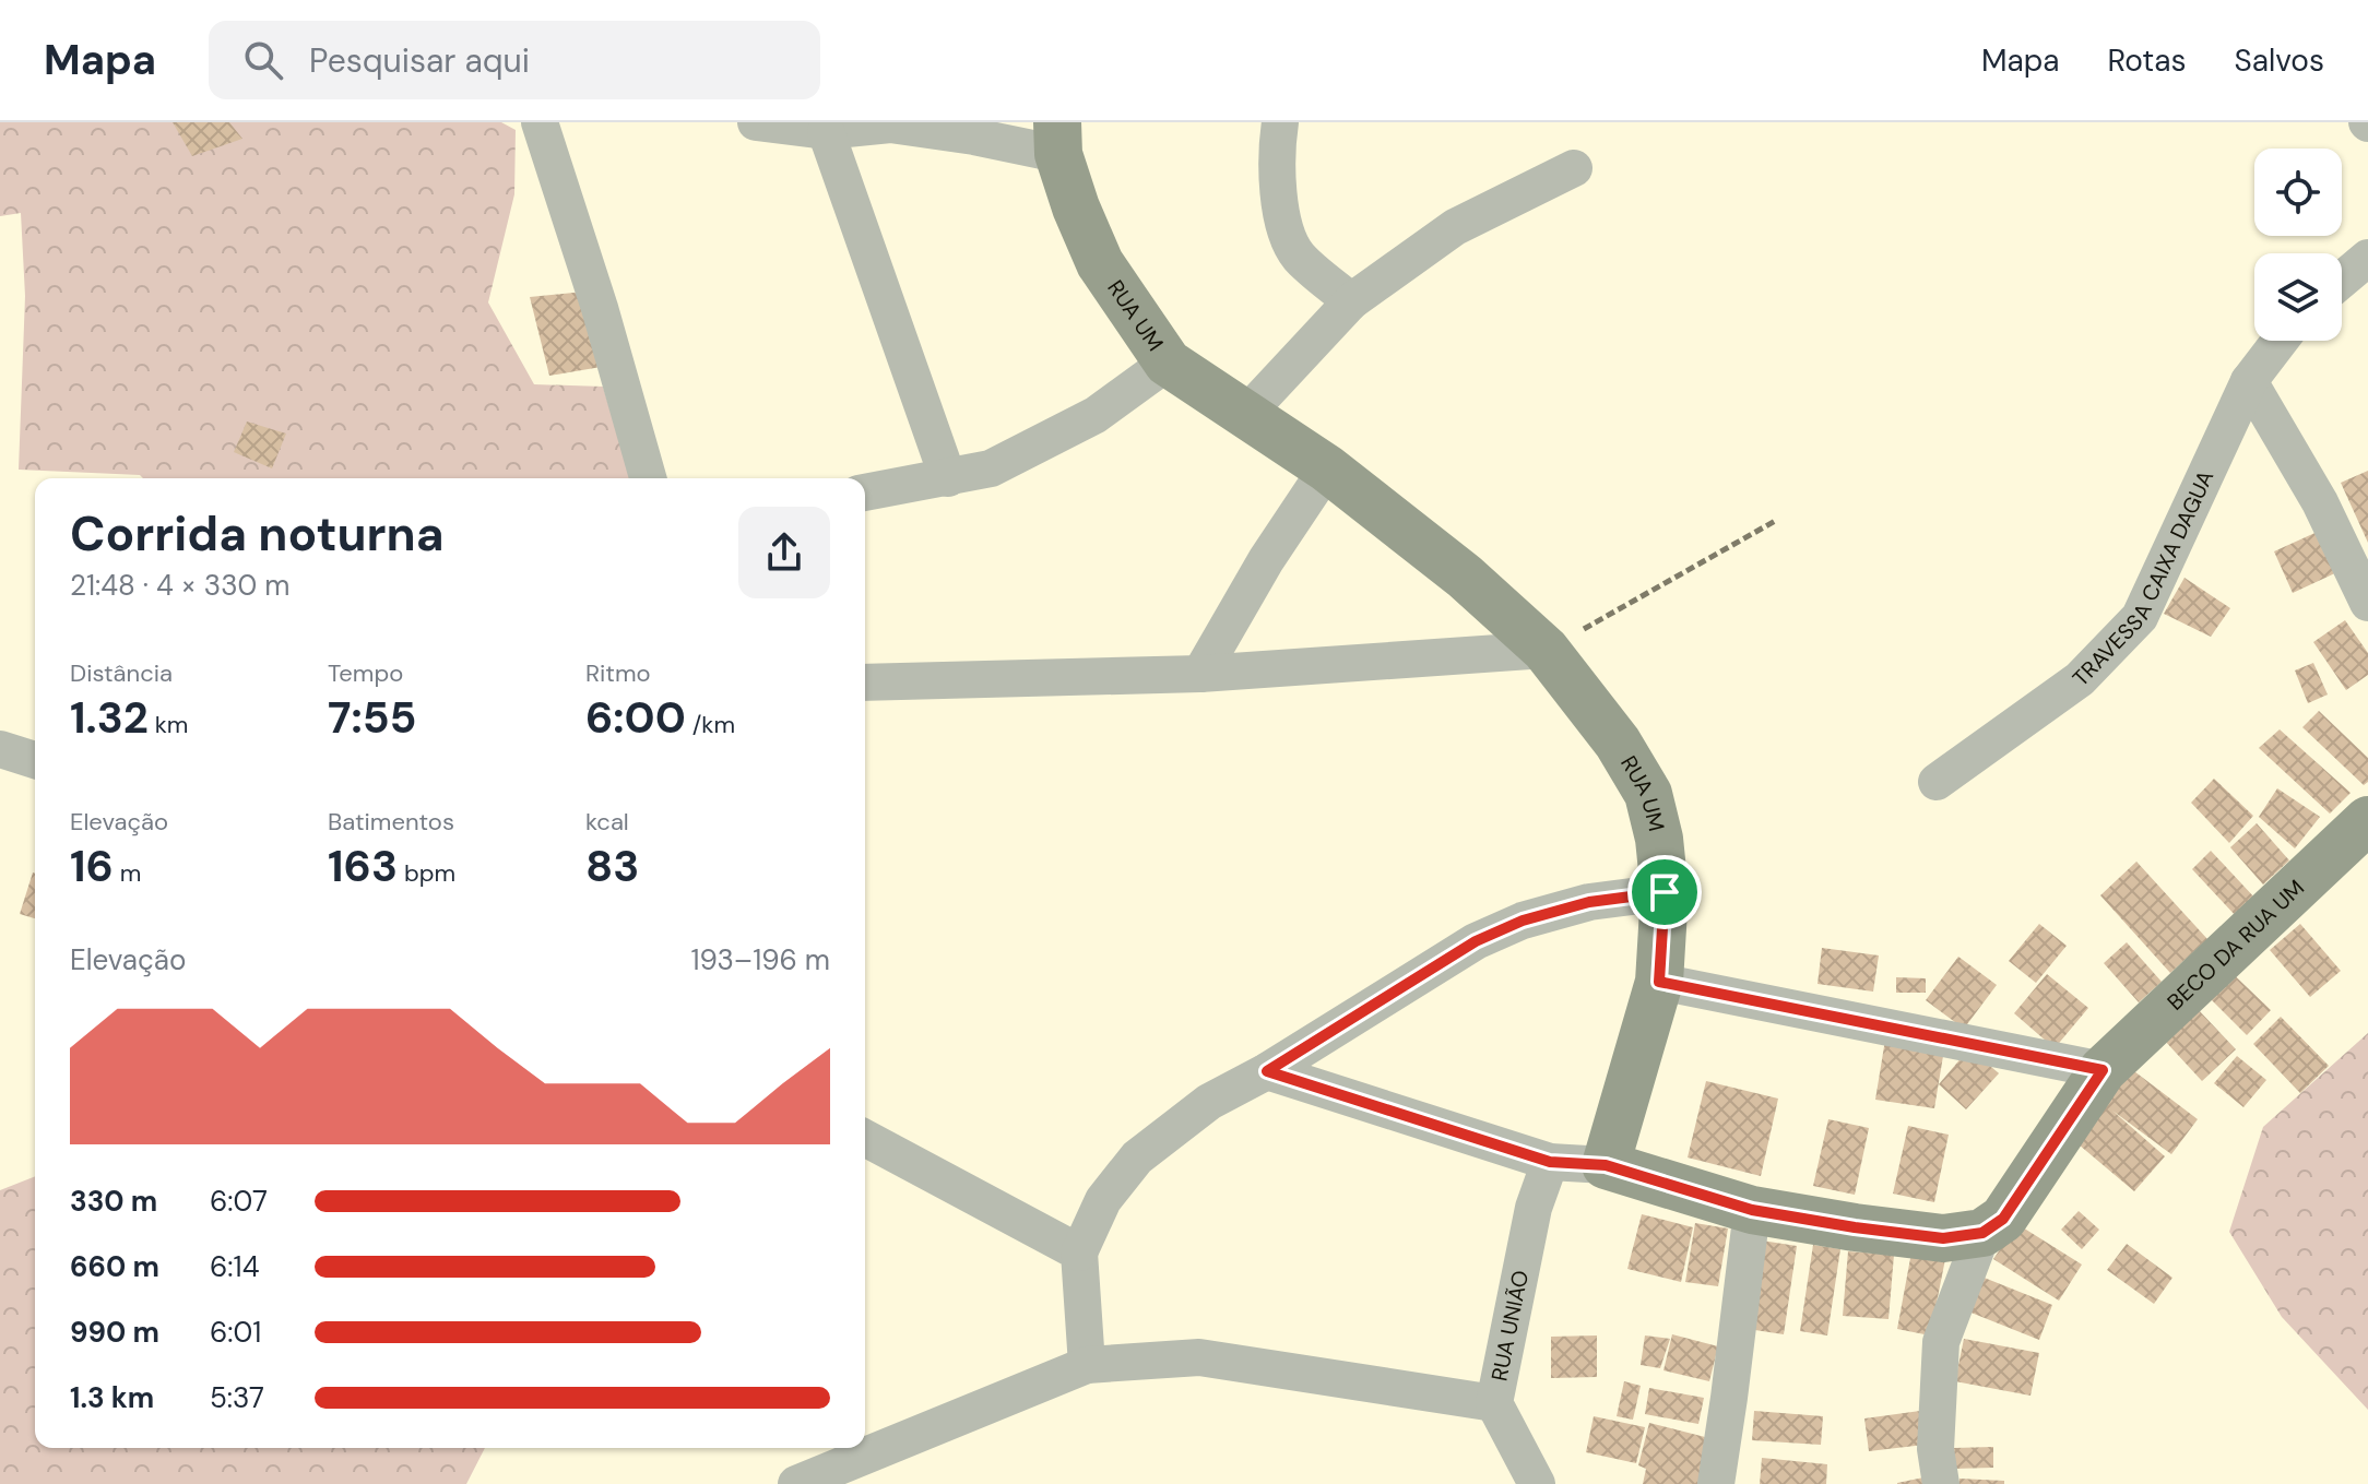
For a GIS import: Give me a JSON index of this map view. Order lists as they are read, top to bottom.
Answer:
{
  "streets": {
    "street": [
      "RUA UM",
      "TRAVESSA CAIXA DAGUA",
      "BECO DA RUA UM",
      "RUA UNIÃO"
    ]
  },
  "page": {
    "header": "Mapa",
    "search": "Pesquisar aqui",
    "nav": ["Mapa", "Rotas", "Salvos"],
    "heading": ["Corrida noturna", "21:48 · 4 × 330 m"],
    "stats": [
      ["Distância", "1.32 km"],
      ["Tempo", "7:55"],
      ["Ritmo", "6:00 /km"],
      ["Elevação", "16 m"],
      ["Batimentos", "163 bpm"],
      ["kcal", "83"]
    ],
    "chart": ["Elevação", "193–196 m"],
    "list": [
      {
        "name": "330 m",
        "note": "6:07"
      },
      {
        "name": "660 m",
        "note": "6:14"
      },
      {
        "name": "990 m",
        "note": "6:01"
      },
      {
        "name": "1.3 km",
        "note": "5:37"
      }
    ]
  }
}
